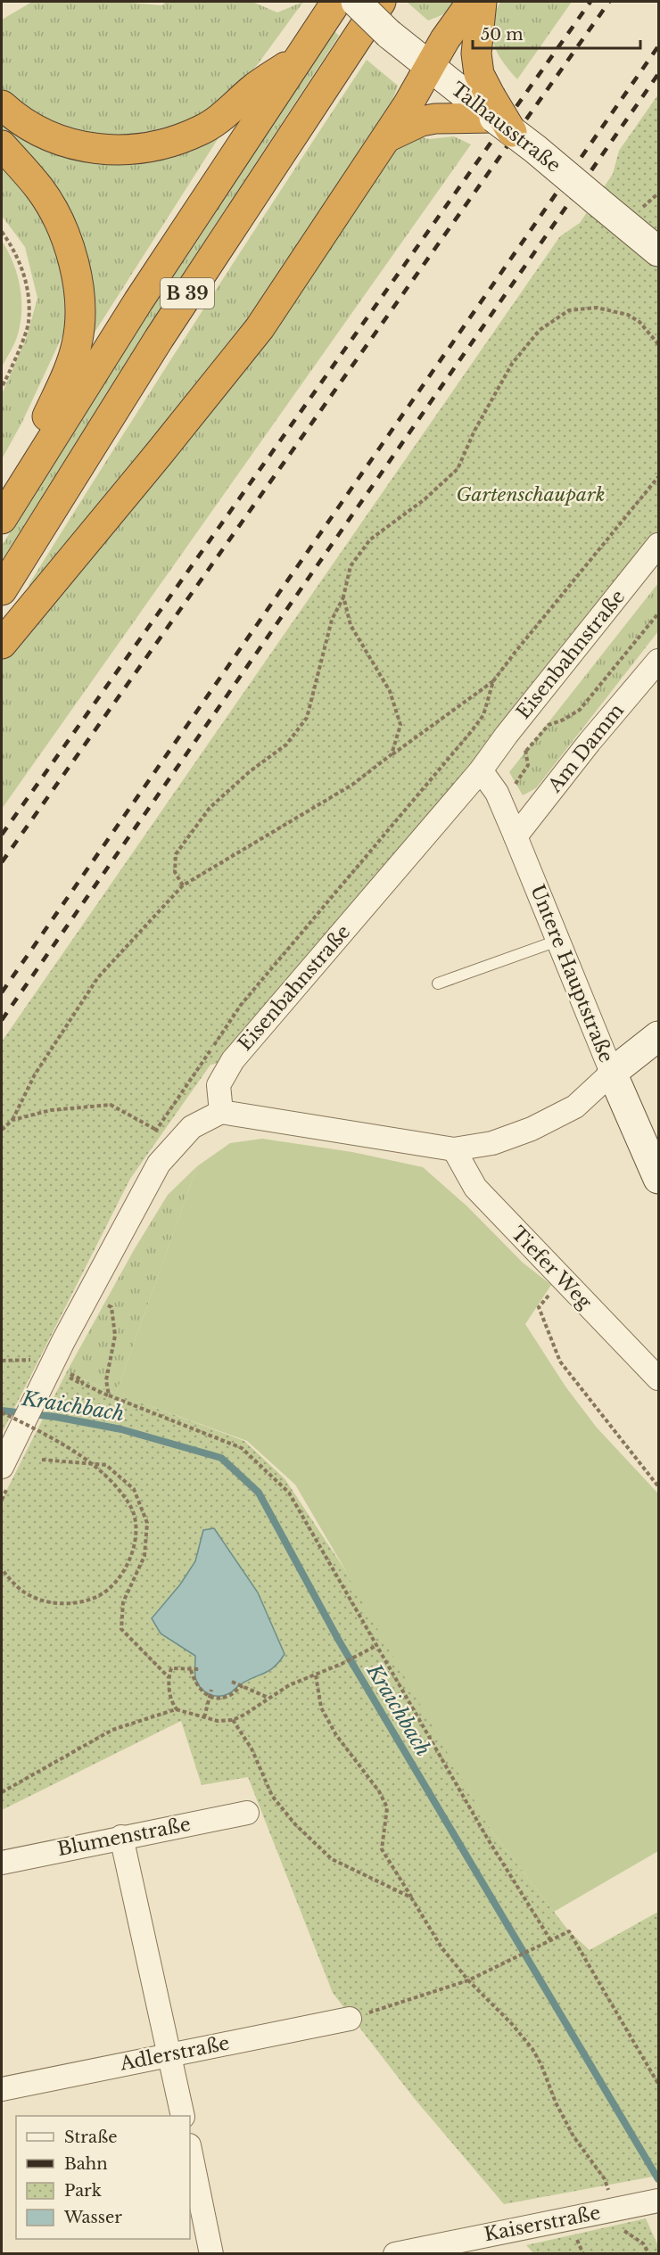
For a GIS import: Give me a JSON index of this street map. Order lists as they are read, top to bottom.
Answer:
{
  "streets": {
    "highway": ["B 39"],
    "main road": ["Talhausstraße", "Untere Hauptstraße"],
    "street": [
      "Eisenbahnstraße",
      "Am Damm",
      "Tiefer Weg",
      "Blumenstraße",
      "Adlerstraße",
      "Kaiserstraße"
    ]
  },
  "crossings": [
    ["Eisenbahnstraße", "Untere Hauptstraße"],
    ["Am Damm", "Untere Hauptstraße"]
  ],
  "water": ["Kraichbach"],
  "parks": ["Gartenschaupark"],
  "legend": [
    "Straße",
    "Bahn",
    "Park",
    "Wasser"
  ],
  "scale_bar": "50 m"
}
